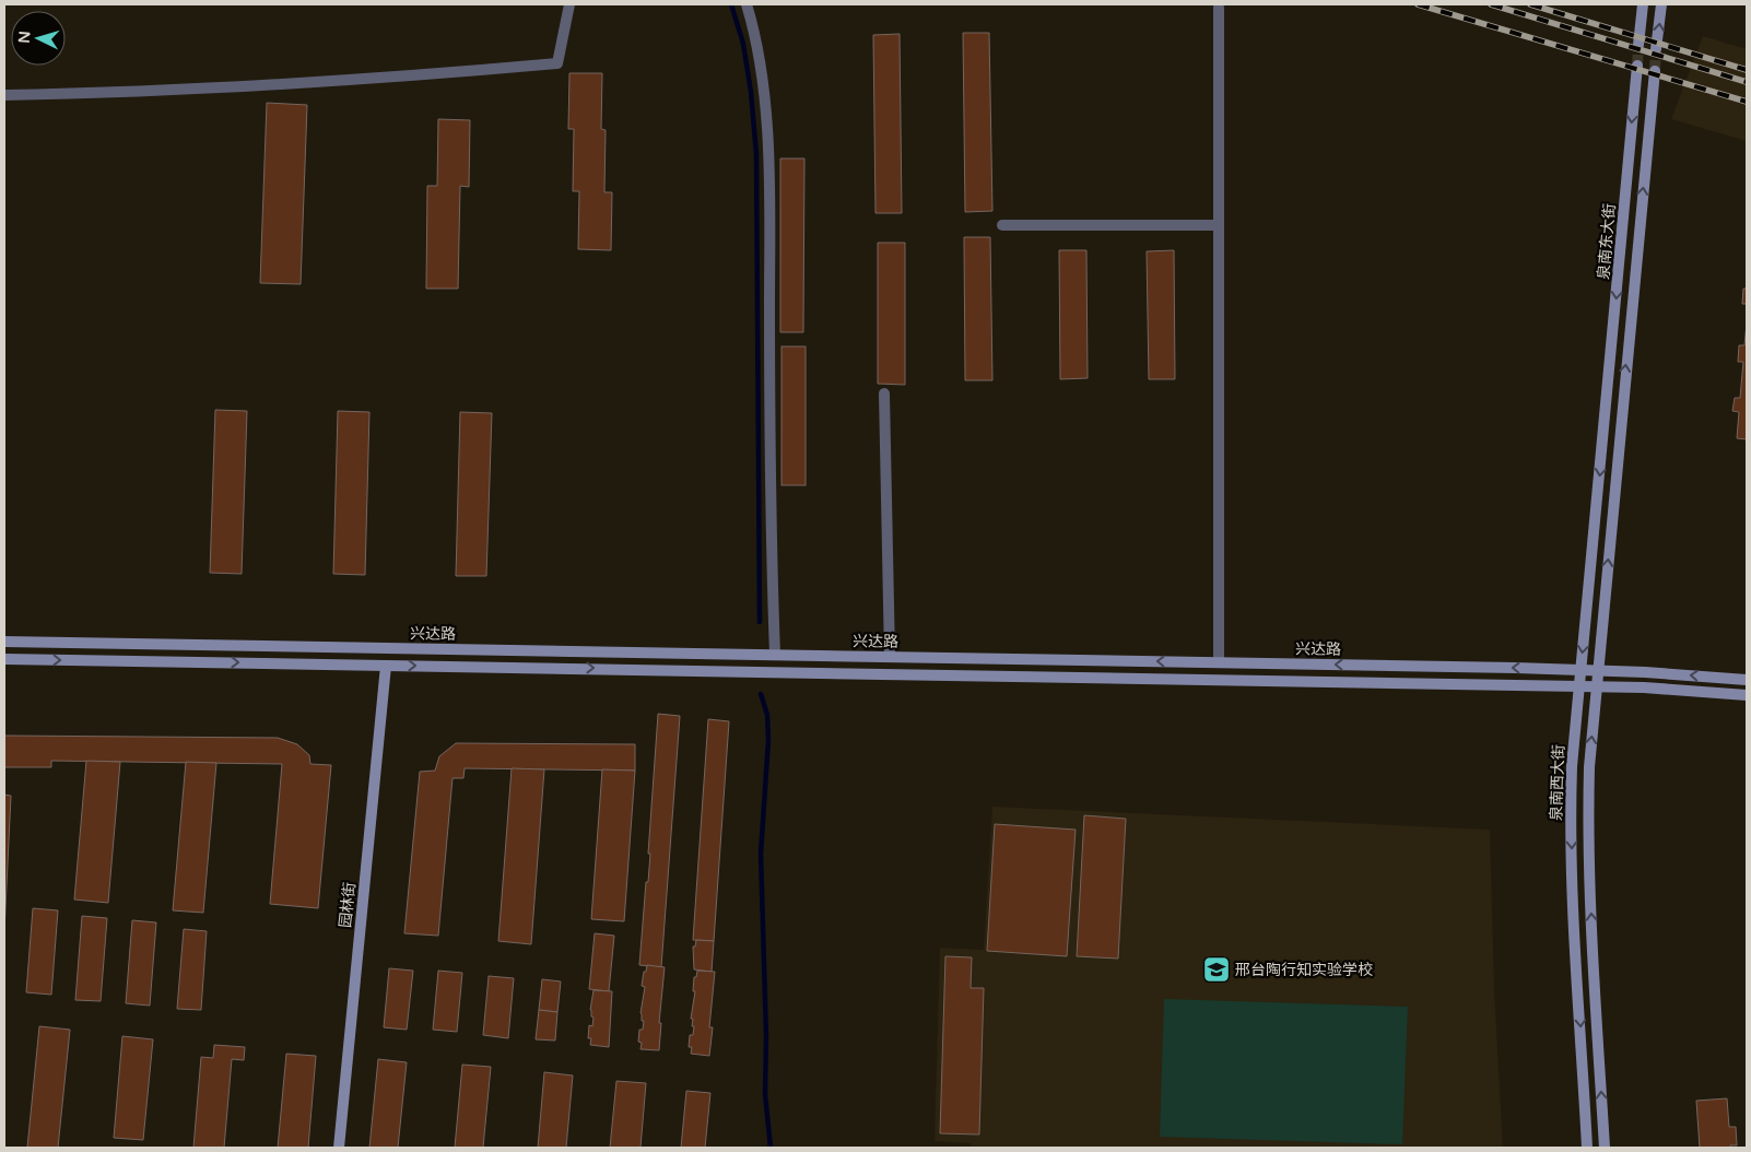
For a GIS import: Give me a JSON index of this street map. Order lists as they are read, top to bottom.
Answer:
{
  "streets": {
    "main road": [
      "泉南东大街",
      "兴达路",
      "泉南西大街",
      "园林街"
    ]
  },
  "crossings": [
    ["泉南东大街", "泉南西大街"],
    ["兴达路", "泉南西大街"]
  ],
  "places": {
    "school or university": ["邢台陶行知实验学校"]
  },
  "north": "left"
}
